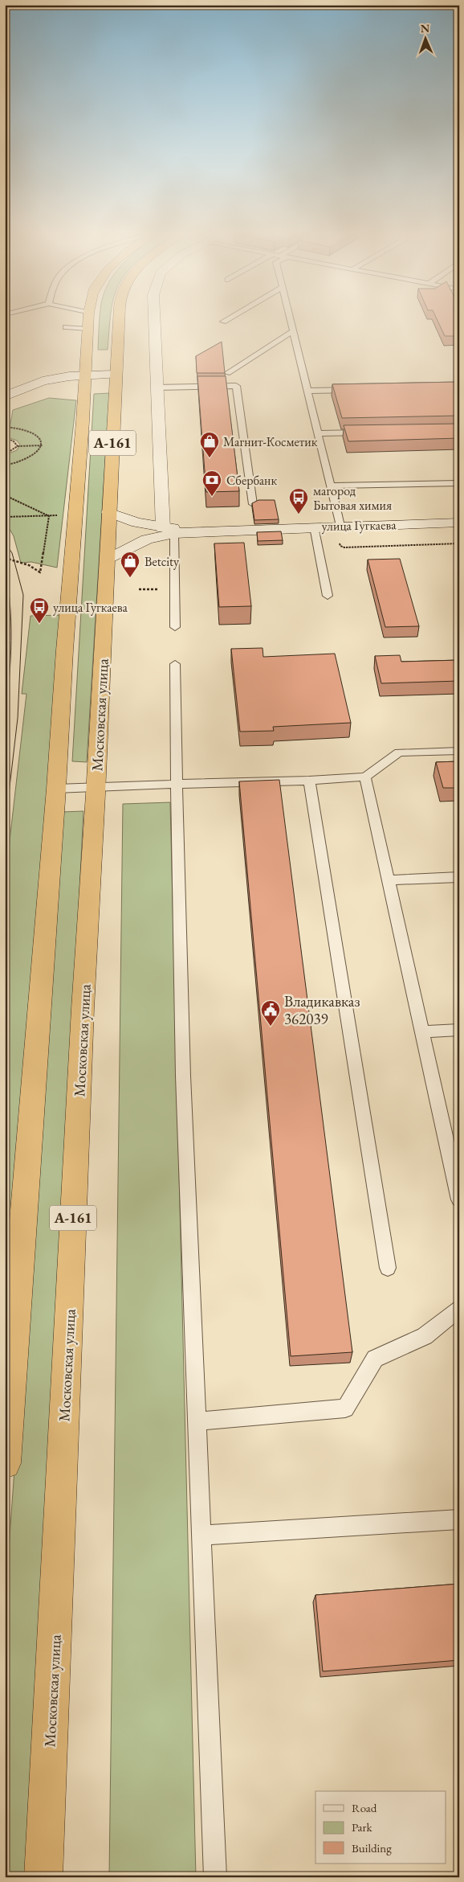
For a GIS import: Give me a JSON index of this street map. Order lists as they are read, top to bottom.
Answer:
{
  "streets": {
    "highway": ["А-161", "Московская улица"],
    "street": ["улица Гугкаева"]
  },
  "crossings": [
    ["улица Гугкаева", "Московская улица"]
  ],
  "places": {
    "shop": ["Магнит-Косметик", "Betcity"],
    "bank": ["Сбербанк"],
    "bus stop": ["магород Бытовая химия", "улица Гугкаева"],
    "public building": ["Владикавказ 362039"]
  },
  "legend": ["Road", "Park", "Building"],
  "north": "top"
}
